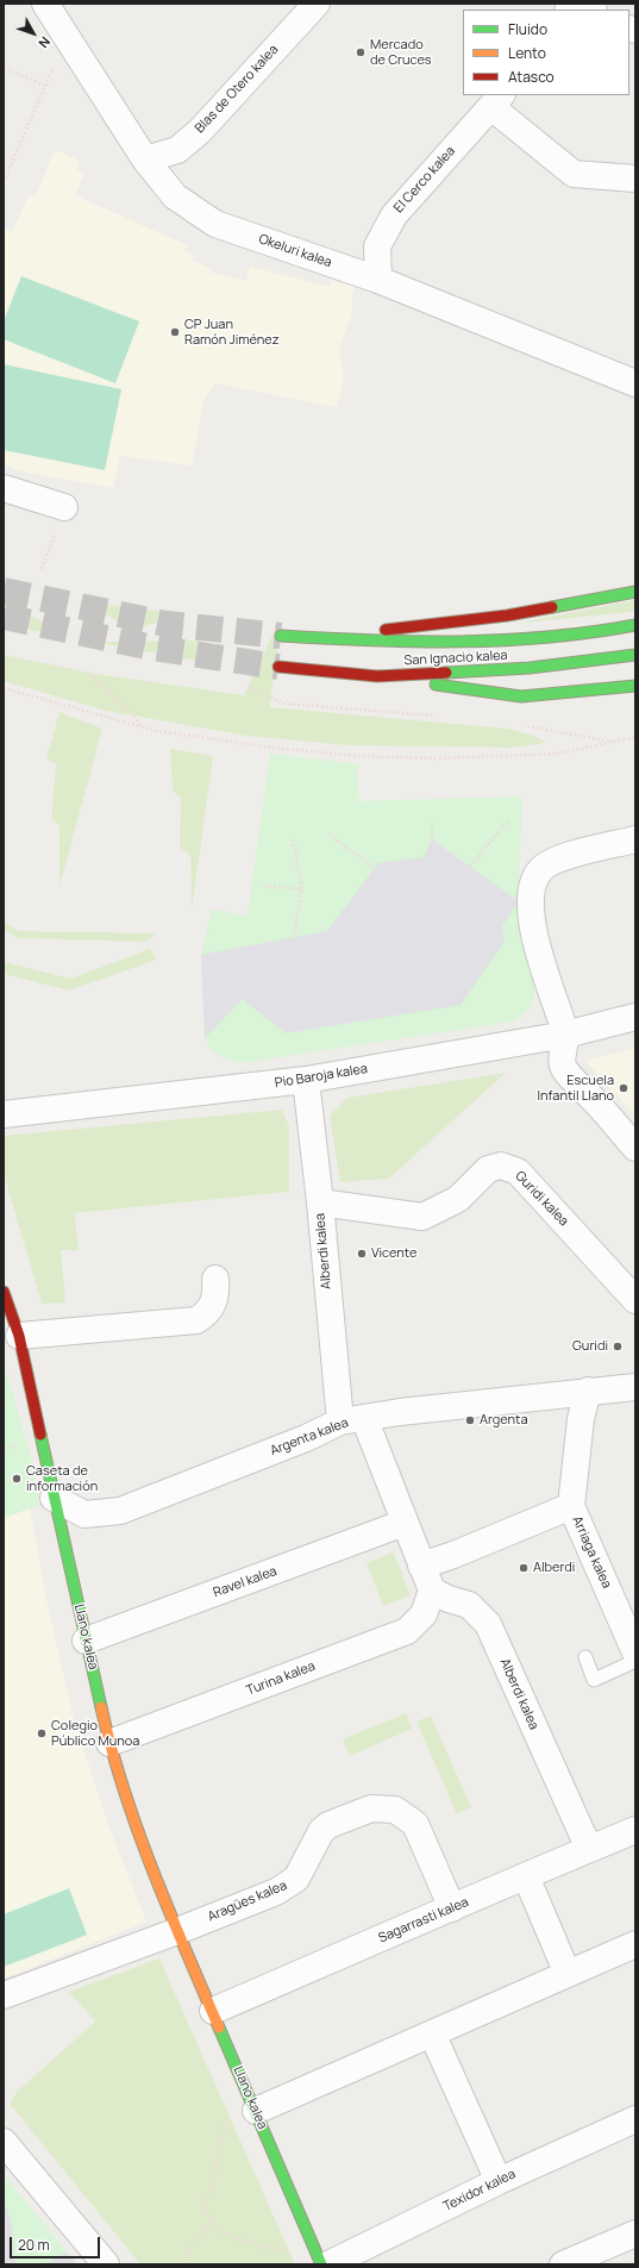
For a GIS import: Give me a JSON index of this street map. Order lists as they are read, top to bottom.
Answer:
{
  "streets": {
    "main road": ["San Ignacio kalea", "Llano kalea"],
    "street": [
      "Blas de Otero kalea",
      "El Cerco kalea",
      "Okeluri kalea",
      "Pio Baroja kalea",
      "Guridi kalea",
      "Alberdi kalea",
      "Argenta kalea",
      "Arriaga kalea",
      "Ravel kalea",
      "Turina kalea",
      "Aragües kalea",
      "Sagarrasti kalea",
      "Texidor kalea"
    ]
  },
  "crossings": [
    ["Blas de Otero kalea", "Okeluri kalea"],
    ["El Cerco kalea", "Okeluri kalea"],
    ["Pio Baroja kalea", "Alberdi kalea"],
    ["Guridi kalea", "Alberdi kalea"],
    ["Alberdi kalea", "Argenta kalea"],
    ["Alberdi kalea", "Ravel kalea"],
    ["Alberdi kalea", "Turina kalea"],
    ["Alberdi kalea", "Sagarrasti kalea"],
    ["Argenta kalea", "Arriaga kalea"],
    ["Argenta kalea", "Llano kalea"],
    ["Ravel kalea", "Llano kalea"],
    ["Llano kalea", "Turina kalea"],
    ["Llano kalea", "Aragües kalea"],
    ["Llano kalea", "Sagarrasti kalea"],
    ["Llano kalea", "Texidor kalea"],
    ["Aragües kalea", "Sagarrasti kalea"]
  ],
  "places": [
    "Mercado de Cruces",
    "CP Juan Ramón Jiménez",
    "Escuela Infantil Llano",
    "Vicente",
    "Guridi",
    "Argenta",
    "Caseta de información",
    "Alberdi",
    "Colegio Público Munoa"
  ],
  "legend": ["Fluido", "Lento", "Atasco"],
  "scale_bar": "20 m",
  "north": "bottom right"
}
